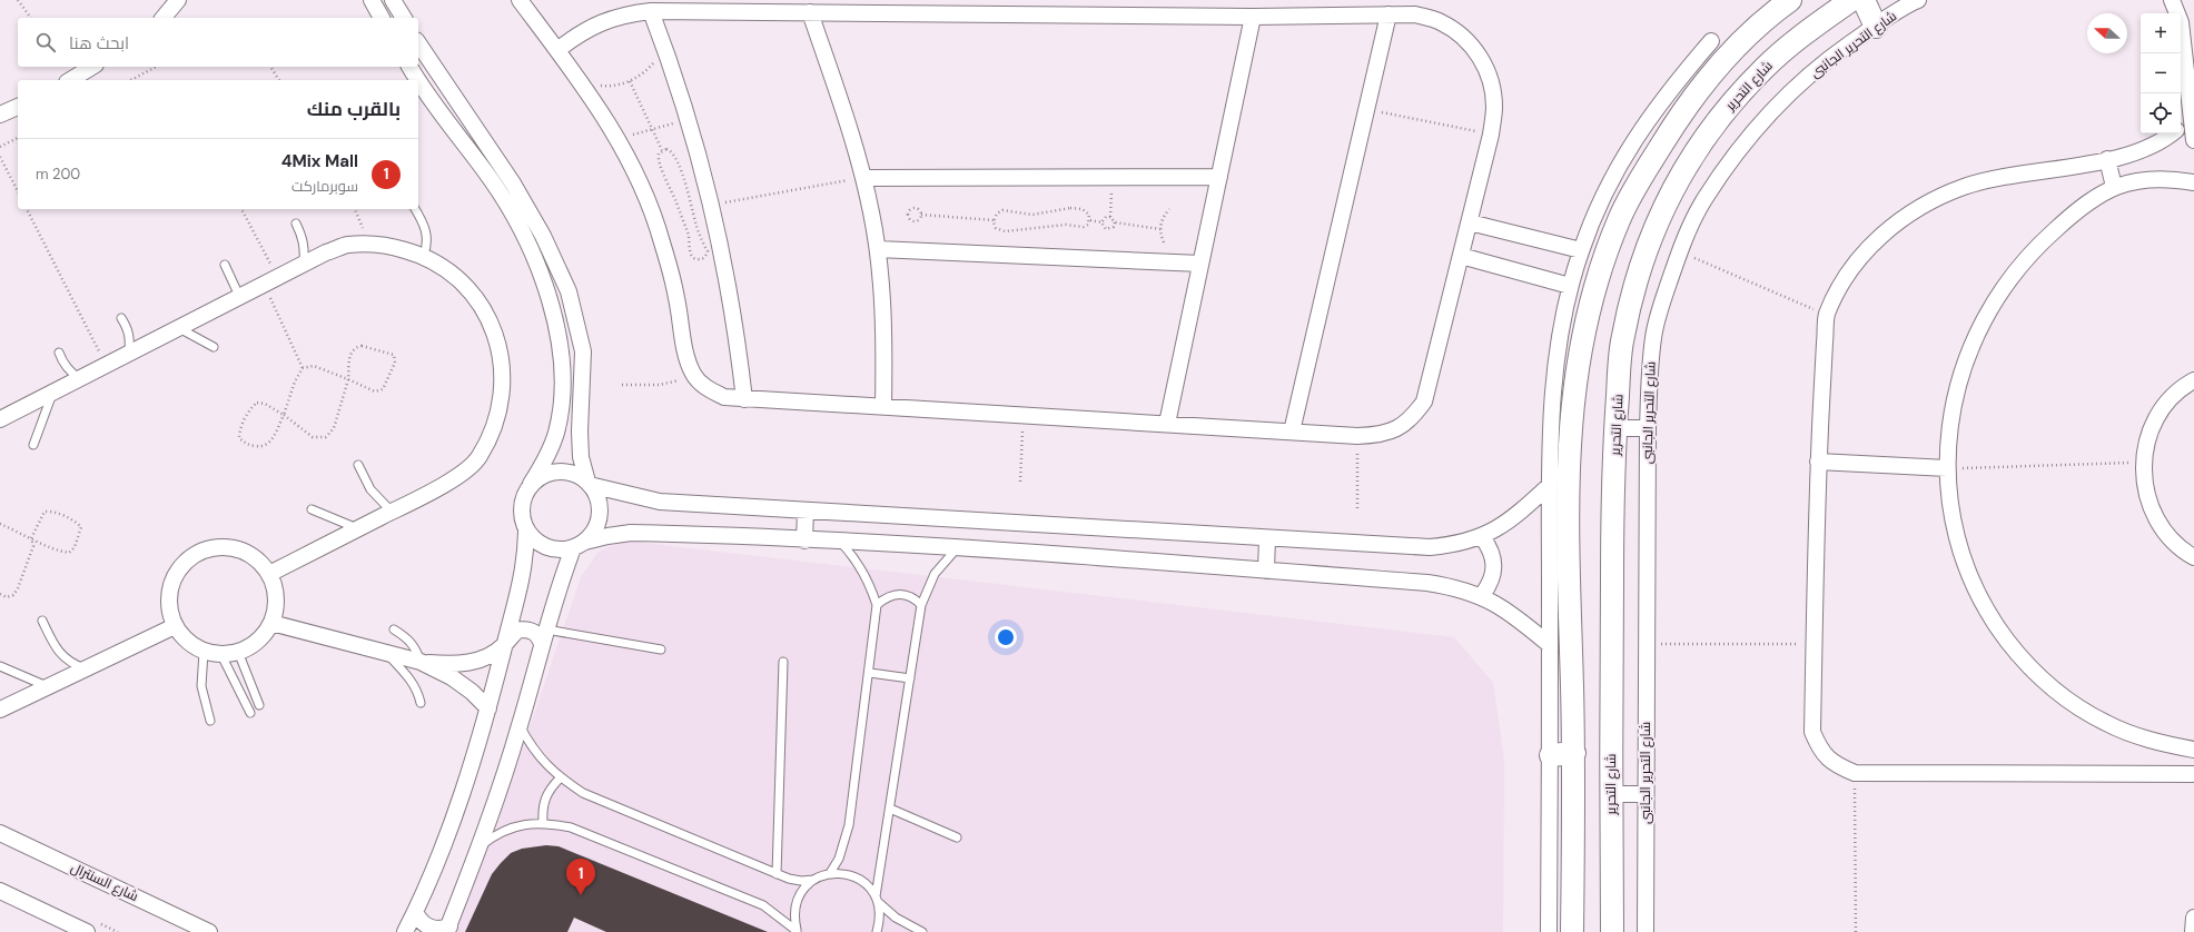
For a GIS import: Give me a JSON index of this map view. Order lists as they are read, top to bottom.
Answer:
{
  "streets": {
    "street": ["شارع التحرير الجانبى", "شارع التحرير", "شارع السنترال"]
  },
  "north": "left",
  "page": {
    "map_buttons": ["+", "−"],
    "search": "ابحث هنا",
    "heading": "بالقرب منك",
    "list": [
      {
        "mark": "1",
        "name": "4Mix Mall",
        "note": "سوبرماركت",
        "value": "200 m"
      }
    ],
    "pins": "1"
  }
}
